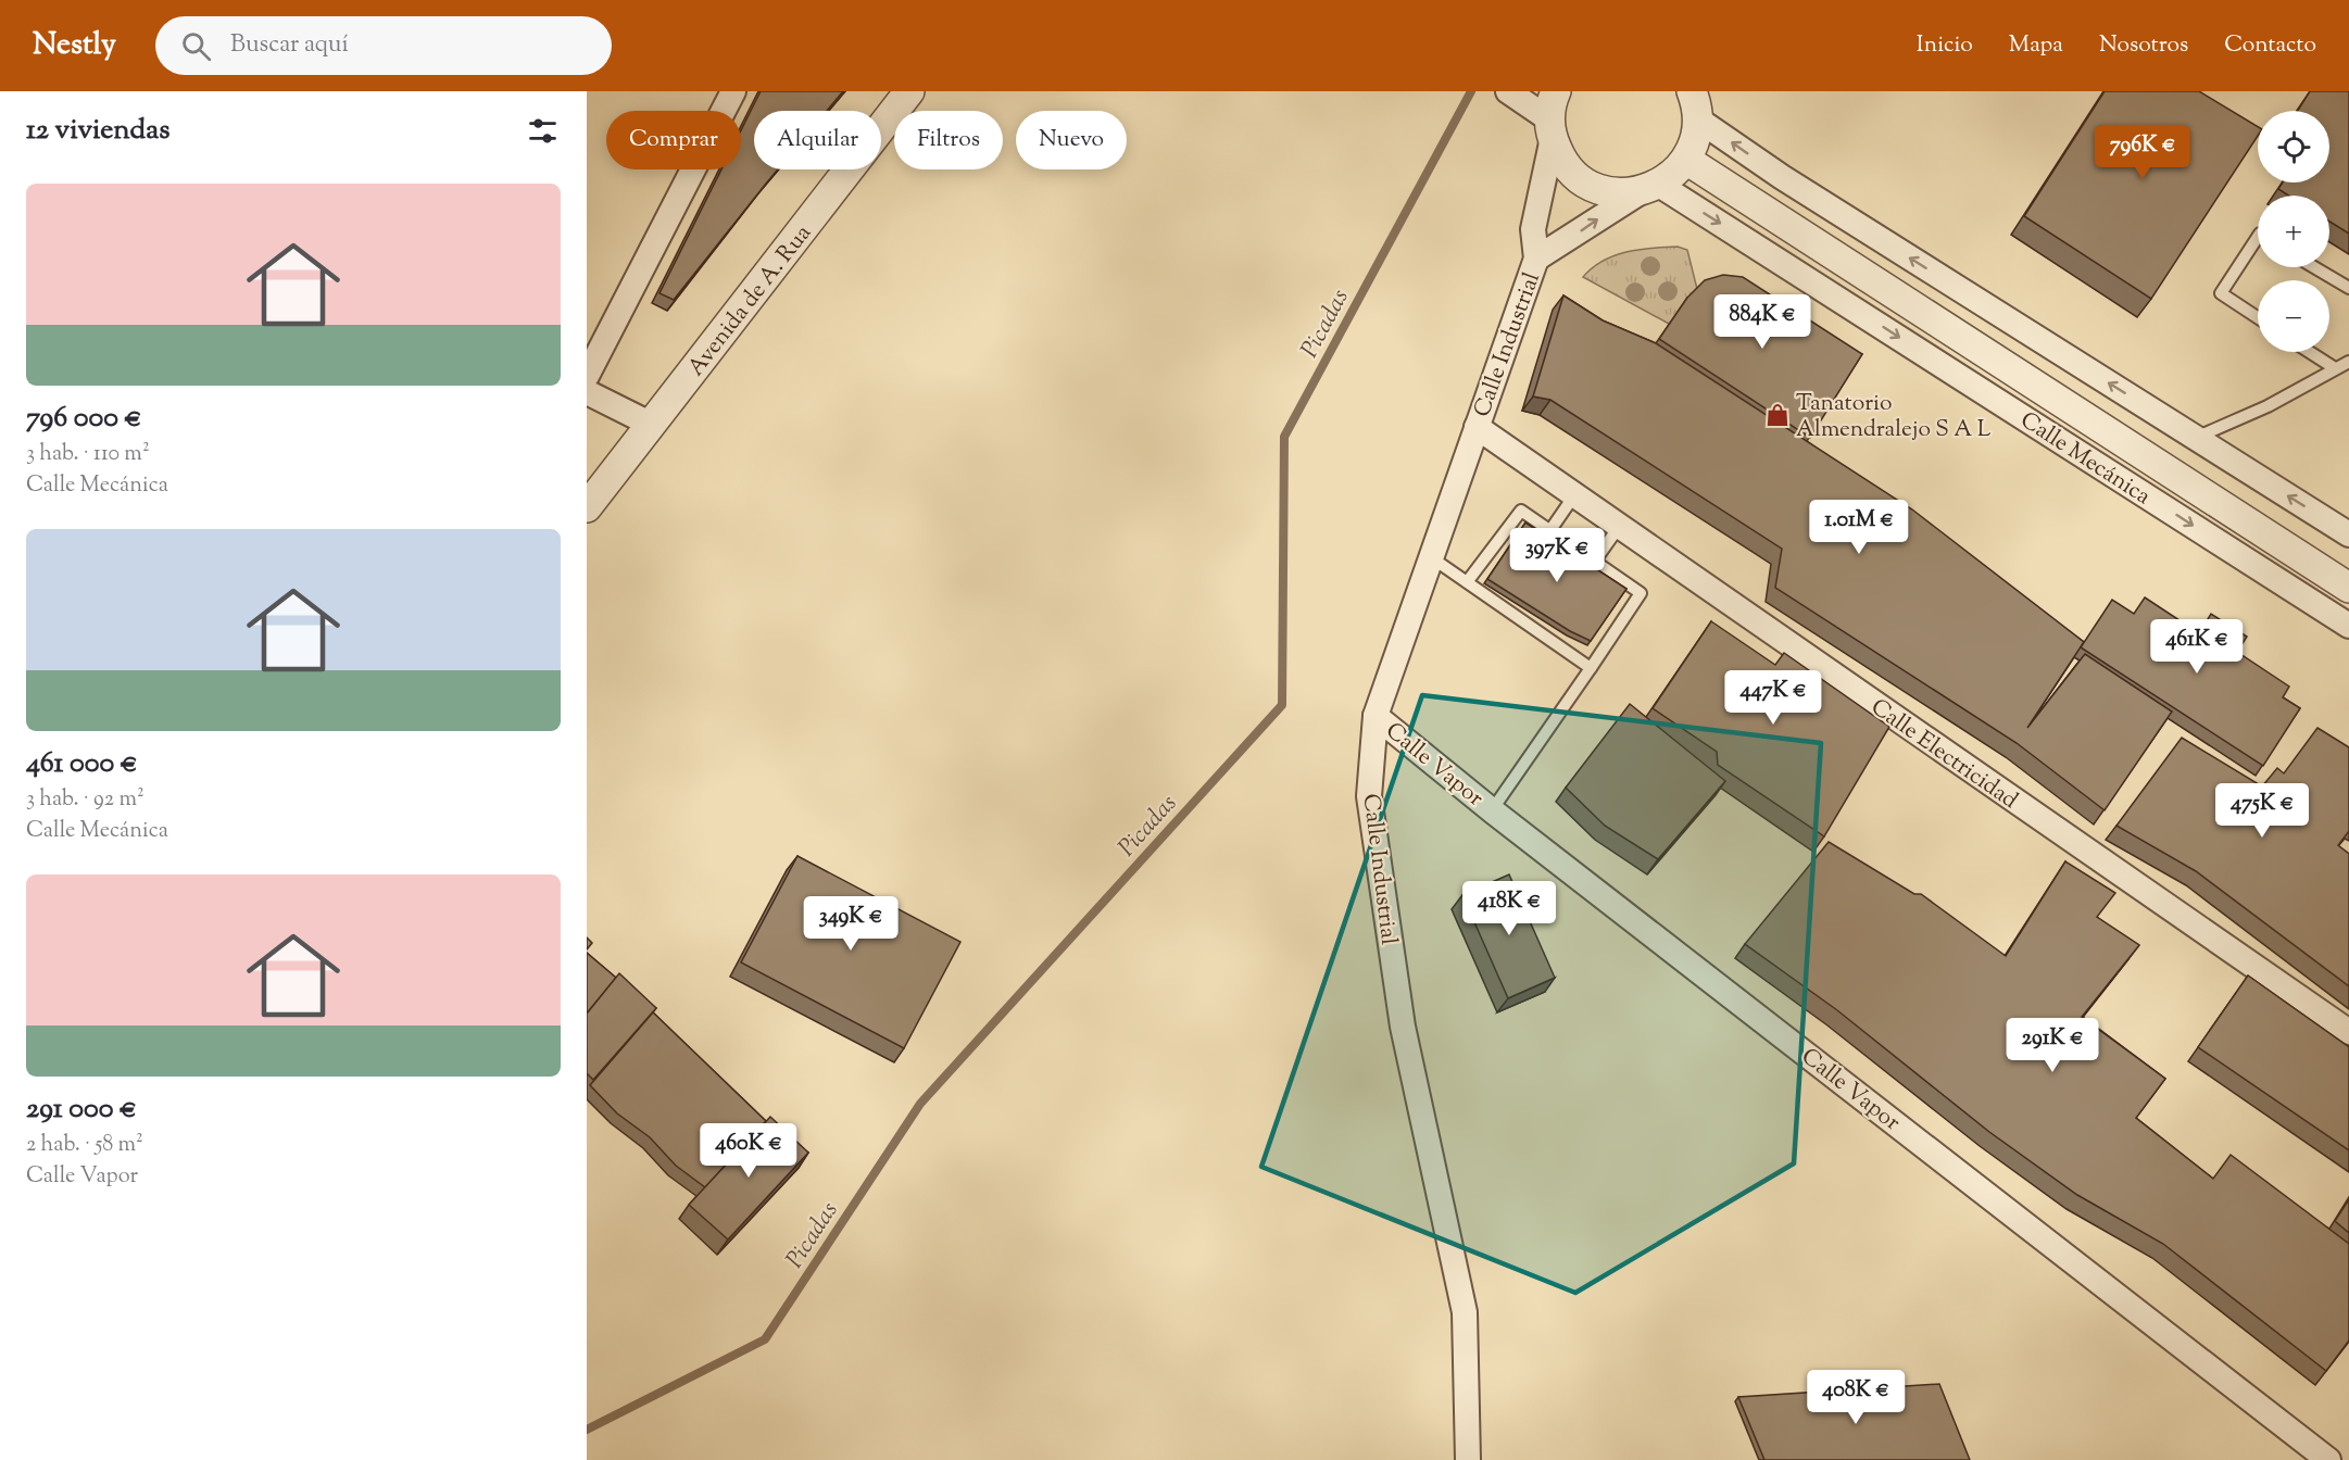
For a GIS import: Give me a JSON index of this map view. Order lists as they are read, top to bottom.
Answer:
{
  "streets": {
    "street": [
      "Avenida de A. Rua",
      "Calle Industrial",
      "Calle Mecánica",
      "Calle Electricidad",
      "Calle Vapor"
    ]
  },
  "crossings": [
    ["Calle Industrial", "Calle Mecánica"],
    ["Calle Industrial", "Calle Electricidad"],
    ["Calle Industrial", "Calle Vapor"]
  ],
  "water": ["Picadas"],
  "places": {
    "shop": ["Tanatorio Almendralejo S A L"]
  },
  "page": {
    "header": "Nestly",
    "search": "Buscar aquí",
    "nav": [
      "Inicio",
      "Mapa",
      "Nosotros",
      "Contacto"
    ],
    "heading": "12 viviendas",
    "map_buttons": ["+", "−"],
    "chip": [
      "Comprar",
      "Alquilar",
      "Filtros",
      "Nuevo"
    ],
    "price": [
      "796K €",
      "884K €",
      "1.01M €",
      "397K €",
      "461K €",
      "447K €",
      "475K €",
      "418K €",
      "349K €",
      "291K €",
      "460K €",
      "408K €"
    ],
    "list": [
      {
        "name": "796 000 €",
        "note": "3 hab. · 110 m² · Calle Mecánica"
      },
      {
        "name": "461 000 €",
        "note": "3 hab. · 92 m² · Calle Mecánica"
      },
      {
        "name": "291 000 €",
        "note": "2 hab. · 58 m² · Calle Vapor"
      }
    ]
  }
}
